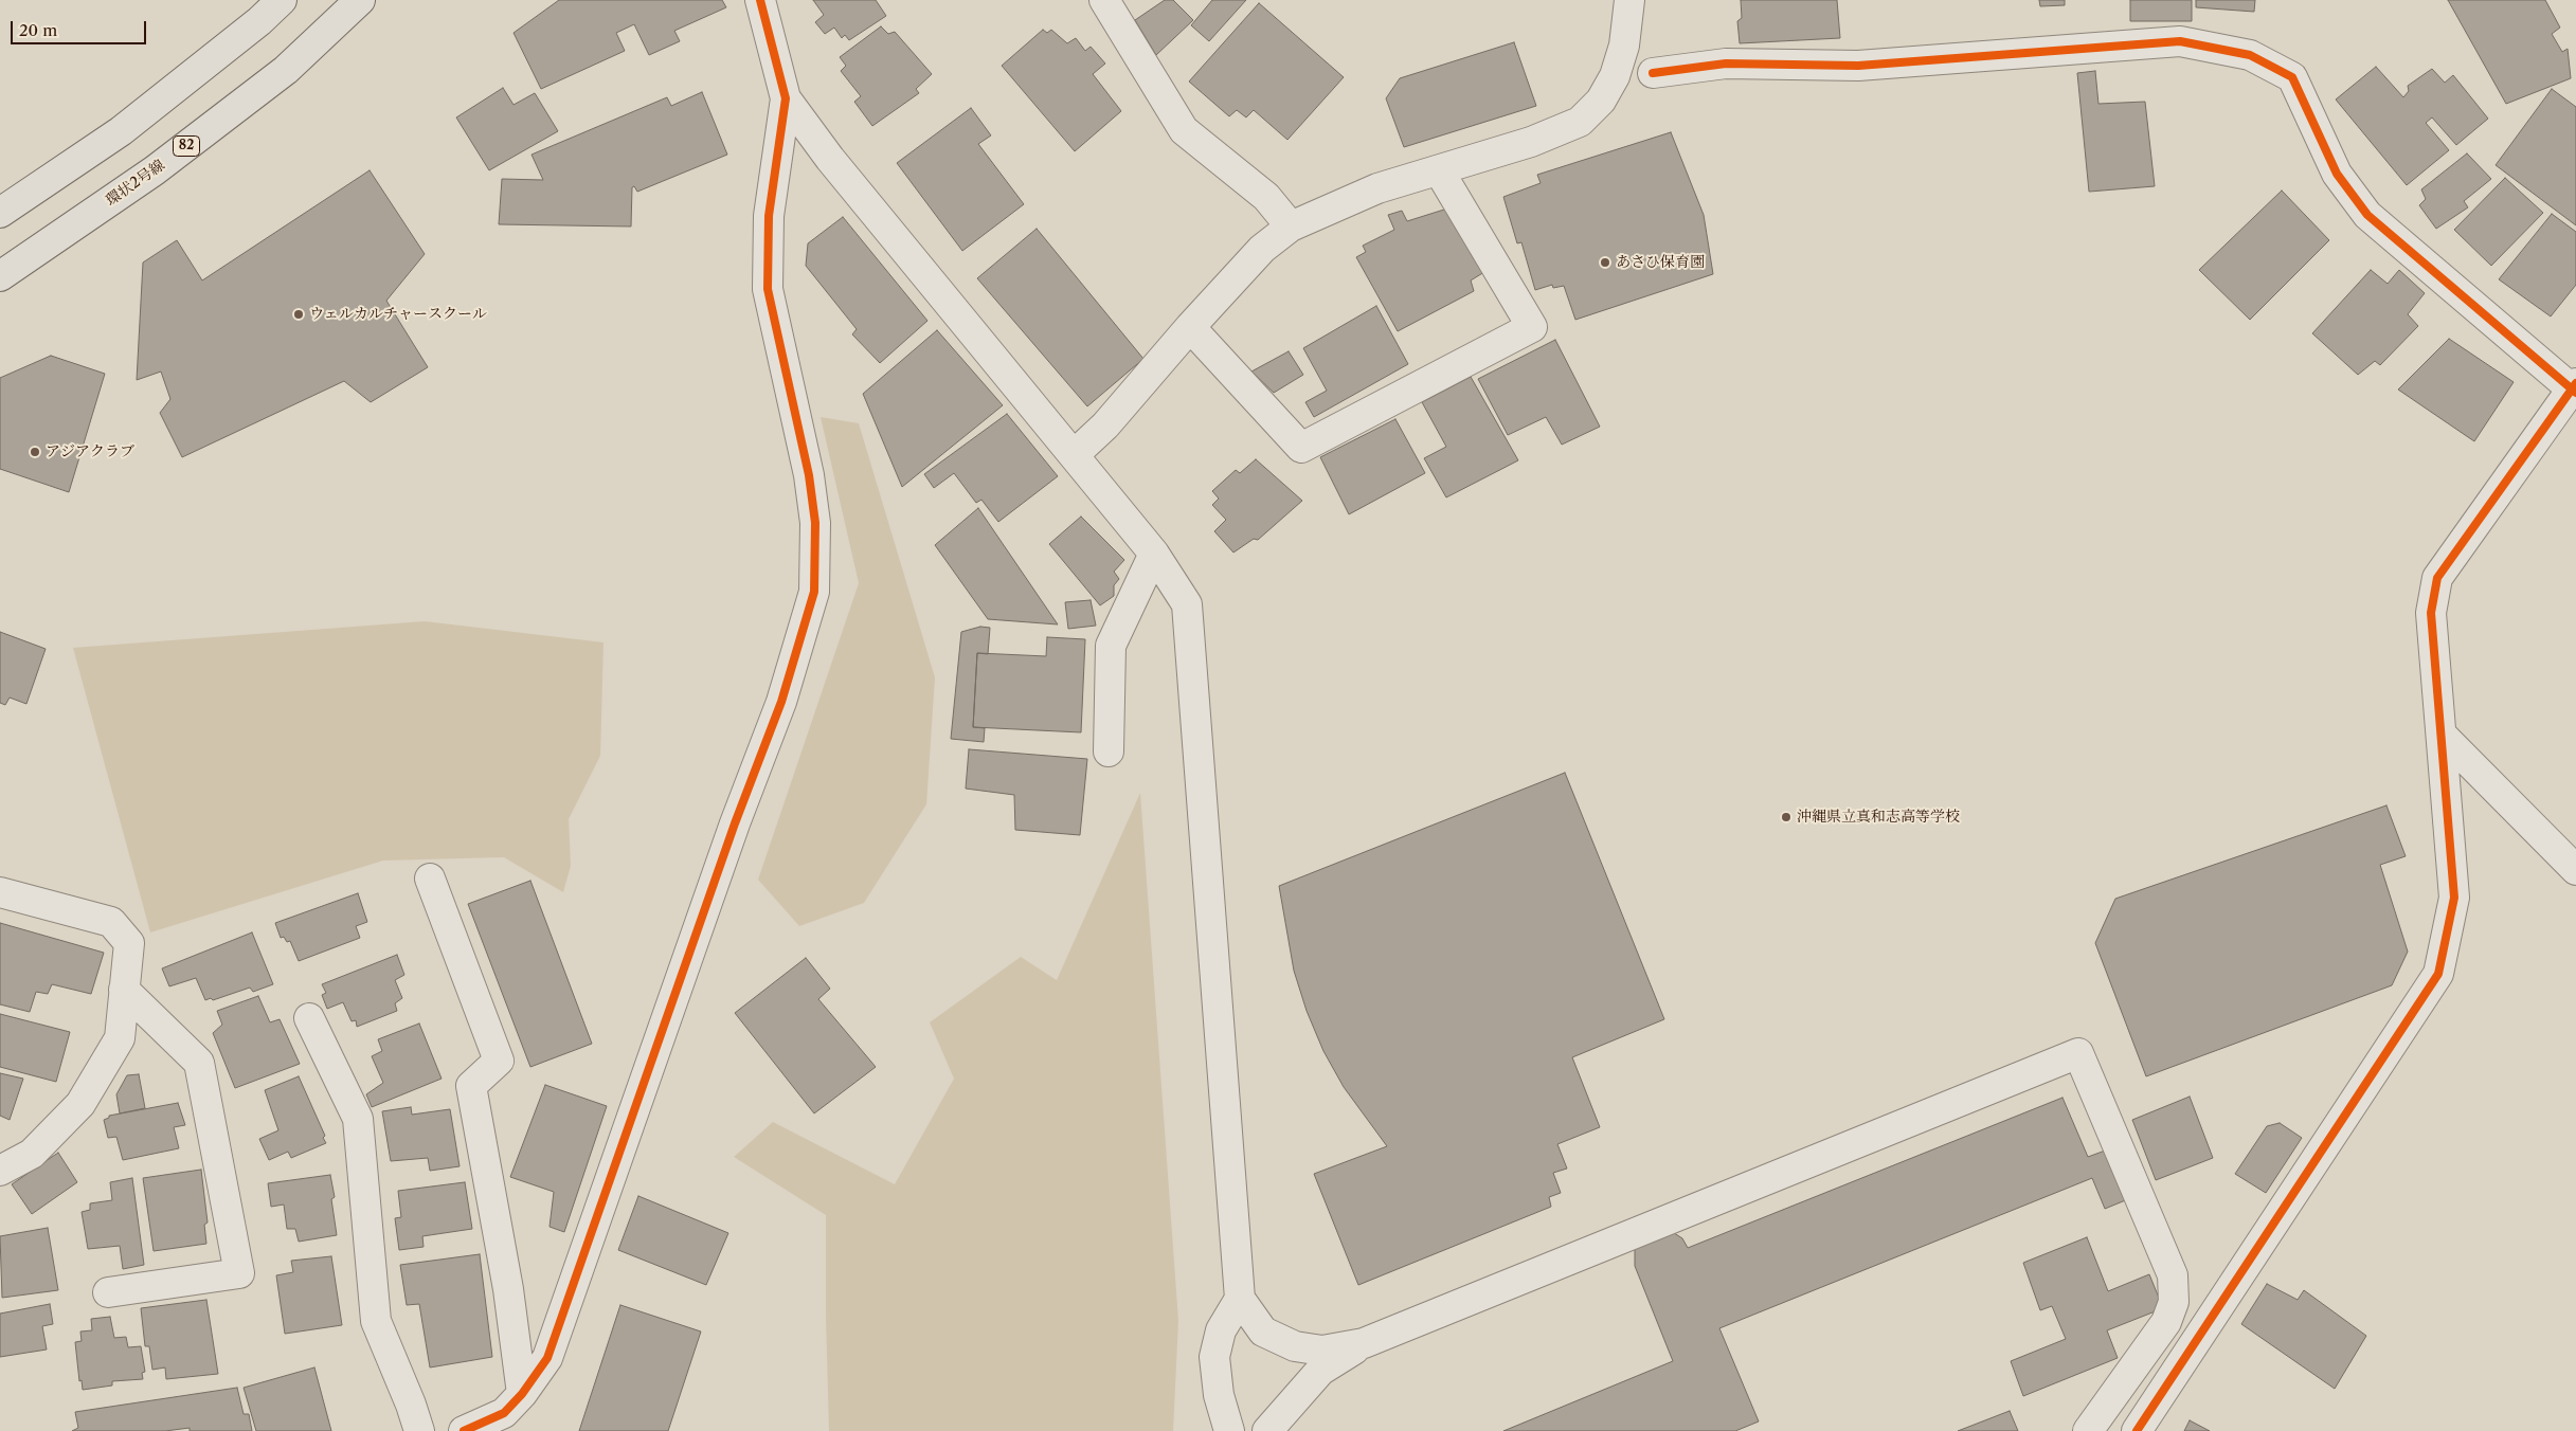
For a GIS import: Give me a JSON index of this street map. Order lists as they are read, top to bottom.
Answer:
{
  "streets": {
    "main road": ["82", "環状2号線"]
  },
  "places": [
    "あさひ保育園",
    "ウェルカルチャースクール",
    "アジアクラブ",
    "沖縄県立真和志高等学校"
  ],
  "scale_bar": "20 m"
}
